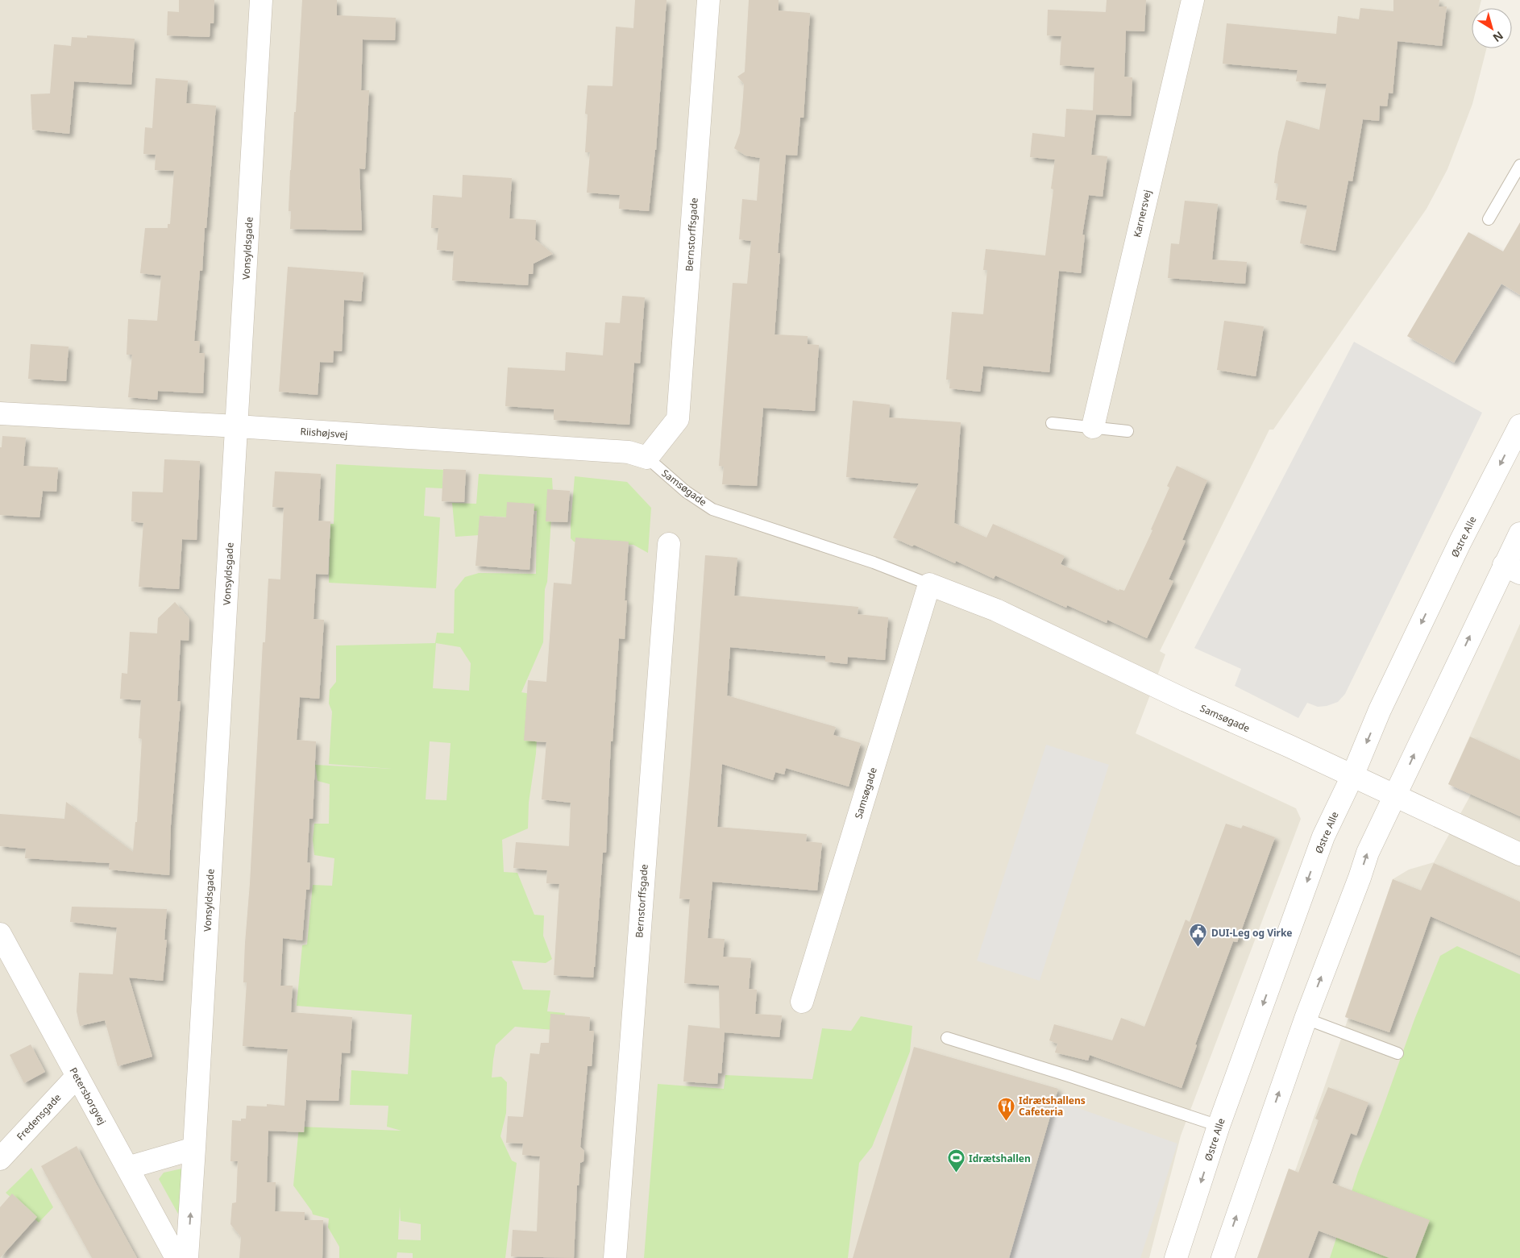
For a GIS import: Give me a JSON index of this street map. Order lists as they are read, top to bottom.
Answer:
{
  "streets": {
    "street": [
      "Karnersvej",
      "Bernstorffsgade",
      "Vonsyldsgade",
      "Riishøjsvej",
      "Samsøgade",
      "Østre Alle",
      "Petersborgvej",
      "Fredensgade"
    ]
  },
  "crossings": [
    ["Bernstorffsgade", "Riishøjsvej"],
    ["Bernstorffsgade", "Samsøgade"],
    ["Vonsyldsgade", "Riishøjsvej"],
    ["Riishøjsvej", "Samsøgade"],
    ["Samsøgade", "Østre Alle"],
    ["Petersborgvej", "Fredensgade"]
  ],
  "places": {
    "public building": ["DUI-Leg og Virke"],
    "restaurant": ["Idrætshallens Cafeteria"],
    "sports": ["Idrætshallen"]
  },
  "north": "bottom right"
}
